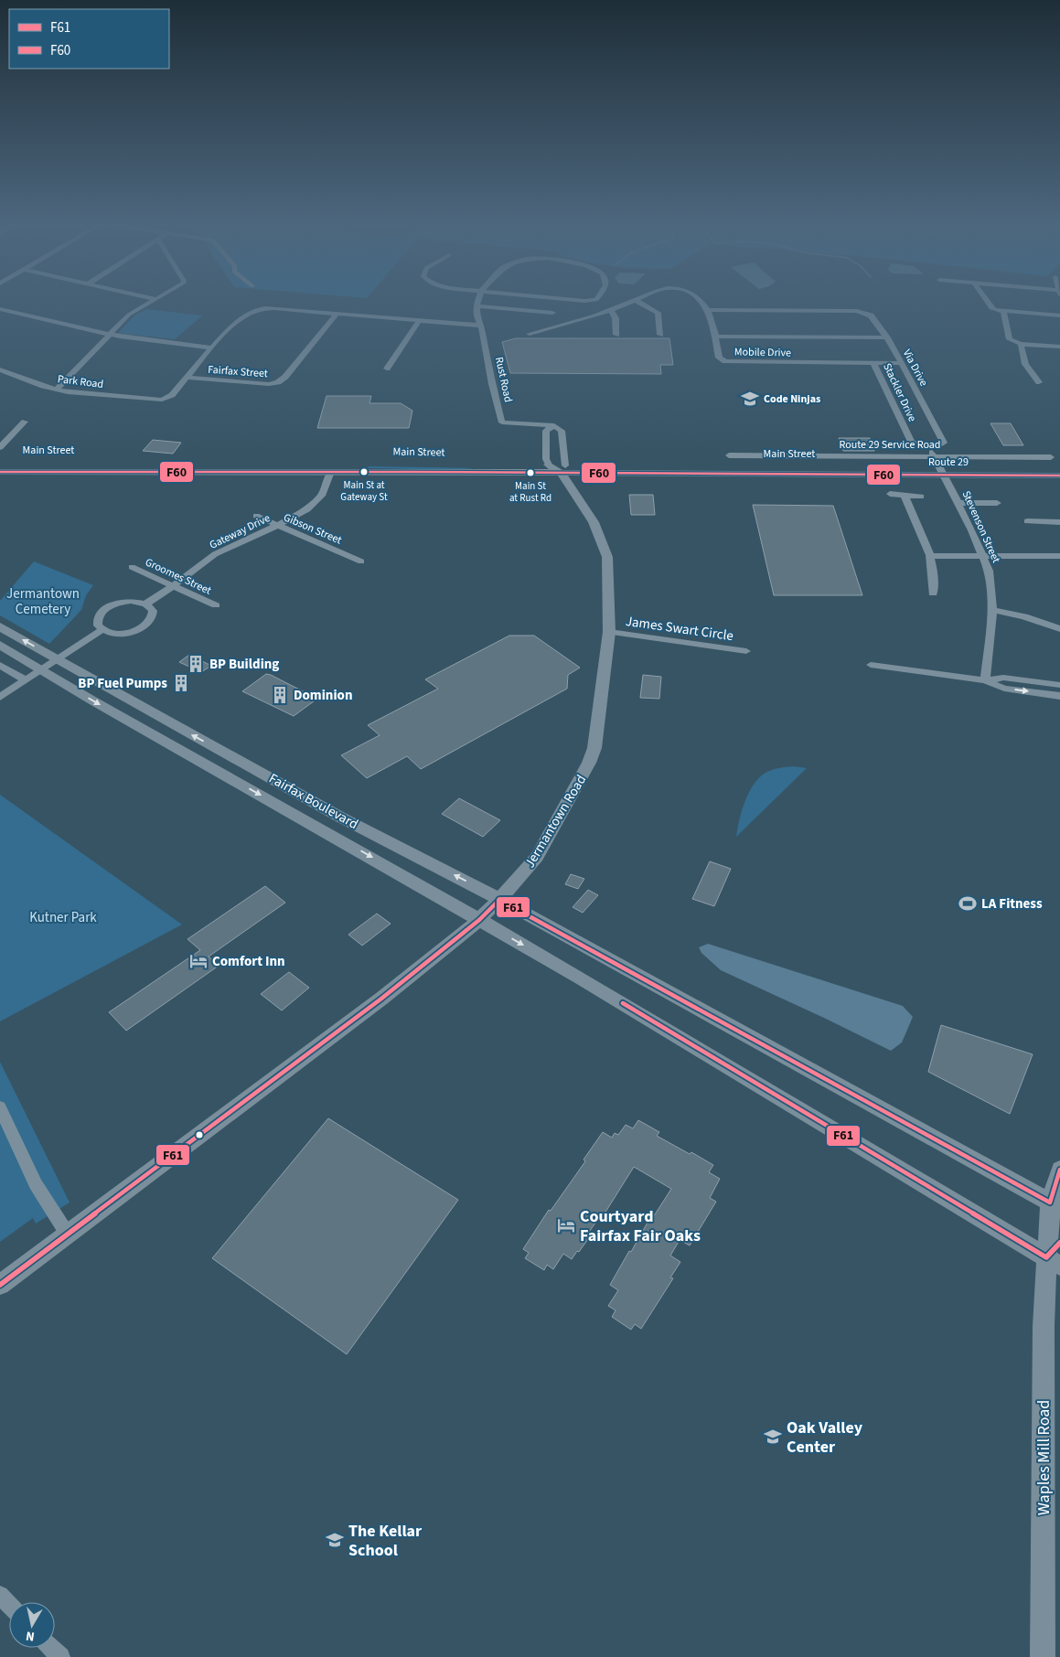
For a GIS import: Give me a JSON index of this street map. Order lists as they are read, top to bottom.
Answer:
{
  "streets": {
    "main road": [
      "Main Street",
      "Route 29",
      "Fairfax Boulevard",
      "Jermantown Road",
      "Waples Mill Road"
    ],
    "street": [
      "Mobile Drive",
      "Via Drive",
      "Fairfax Street",
      "Rust Road",
      "Park Road",
      "Stackler Drive",
      "Route 29 Service Road",
      "Stevenson Street",
      "Gibson Street",
      "Gateway Drive",
      "Groomes Street",
      "James Swart Circle"
    ]
  },
  "crossings": [
    ["Mobile Drive", "Via Drive"],
    ["Mobile Drive", "Stackler Drive"],
    ["Via Drive", "Stackler Drive"],
    ["Fairfax Street", "Park Road"],
    ["Main Street", "Route 29"],
    ["Main Street", "Gateway Drive"],
    ["Main Street", "Jermantown Road"],
    ["Route 29", "Stevenson Street"],
    ["Gibson Street", "Gateway Drive"],
    ["Gateway Drive", "Groomes Street"],
    ["James Swart Circle", "Jermantown Road"],
    ["Fairfax Boulevard", "Jermantown Road"]
  ],
  "parks": ["Jermantown Cemetery", "Kutner Park"],
  "places": {
    "school or university": ["Code Ninjas", "Oak Valley Center", "The Kellar School"],
    "other": ["Main St at Gateway St", "Main St at Rust Rd"],
    "building": ["BP Building", "BP Fuel Pumps", "Dominion"],
    "sports": ["LA Fitness"],
    "hotel": ["Comfort Inn", "Courtyard Fairfax Fair Oaks"]
  },
  "lines": ["transit line F60", "transit line F61"],
  "legend": ["F61", "F60"],
  "north": "bottom"
}
